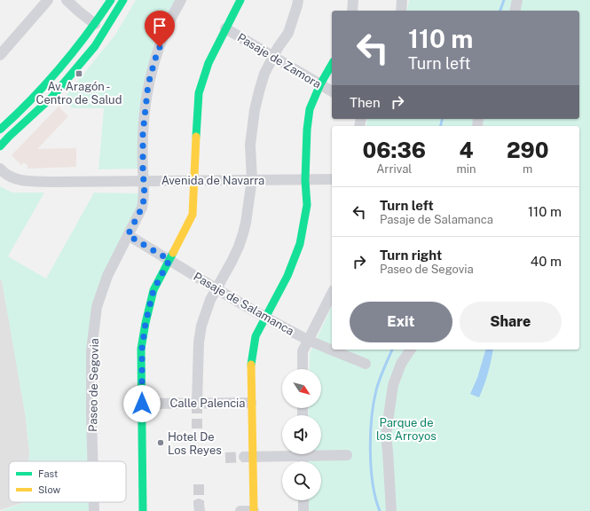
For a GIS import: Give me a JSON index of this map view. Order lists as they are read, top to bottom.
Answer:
{
  "streets": {
    "street": [
      "Pasaje de Zamora",
      "Avenida de Navarra",
      "Pasaje de Salamanca",
      "Paseo de Segovia",
      "Calle Palencia"
    ]
  },
  "crossings": [
    ["Avenida de Navarra", "Paseo de Segovia"],
    ["Pasaje de Salamanca", "Paseo de Segovia"]
  ],
  "parks": ["Parque de los Arroyos"],
  "places": {
    "transit": ["Av. Aragón - Centro de Salud"],
    "other": ["Hotel De Los Reyes"]
  },
  "legend": ["Fast", "Slow"],
  "north": "bottom right",
  "page": {
    "turn": ["110 m", "Turn left"],
    "then": "Then",
    "eta": [
      "06:36",
      "Arrival",
      "4",
      "min",
      "290",
      "m"
    ],
    "list": [
      {
        "name": "Turn left",
        "note": "Pasaje de Salamanca",
        "value": "110 m"
      },
      {
        "name": "Turn right",
        "note": "Paseo de Segovia",
        "value": "40 m"
      }
    ],
    "buttons": ["Exit", "Share"]
  }
}
